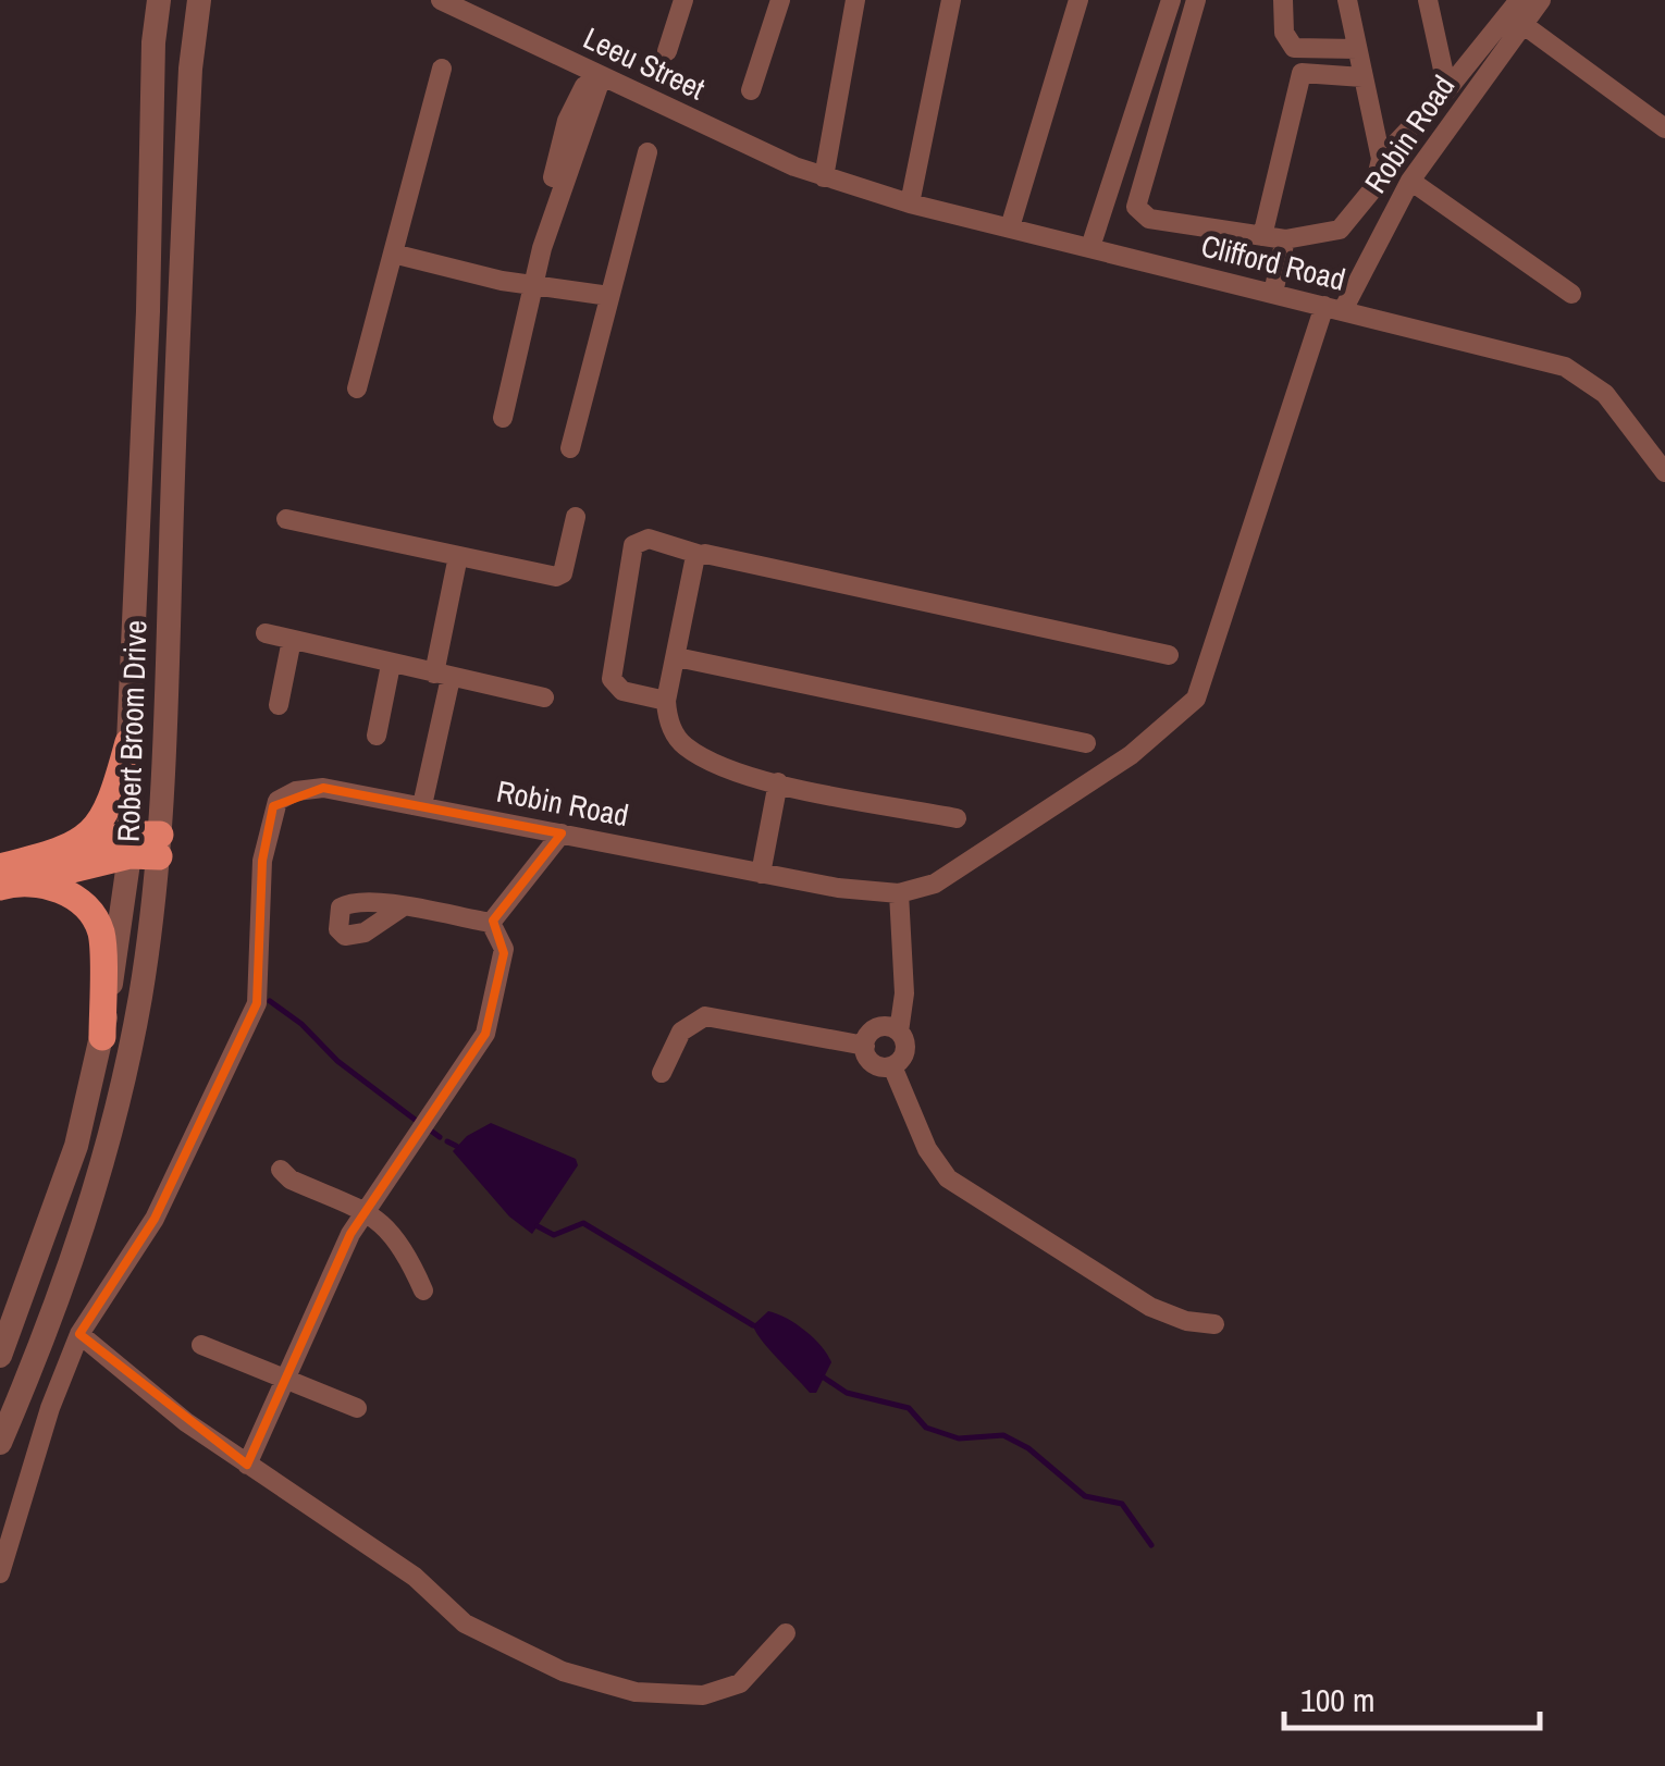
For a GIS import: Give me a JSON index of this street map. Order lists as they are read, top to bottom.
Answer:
{
  "streets": {
    "street": [
      "Leeu Street",
      "Robin Road",
      "Clifford Road",
      "Robert Broom Drive"
    ]
  },
  "crossings": [
    ["Leeu Street", "Clifford Road"],
    ["Robin Road", "Clifford Road"]
  ],
  "scale_bar": "100 m"
}
